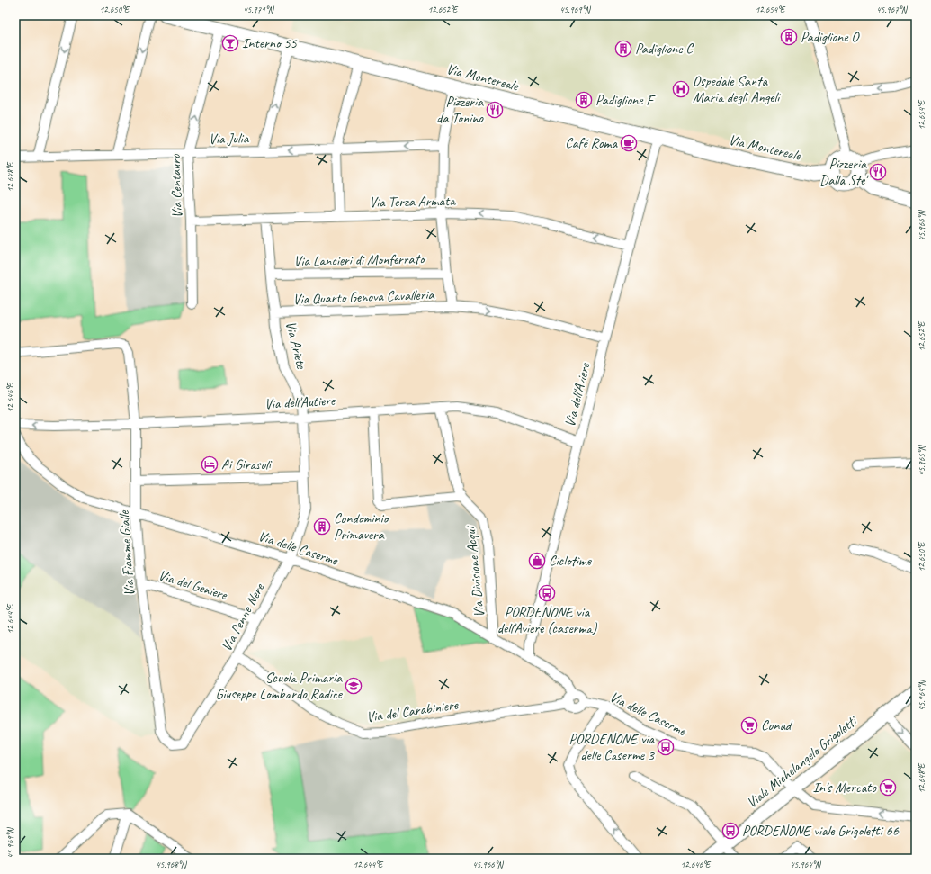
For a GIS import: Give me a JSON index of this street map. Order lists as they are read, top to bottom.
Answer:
{
  "streets": {
    "main road": ["Via Montereale", "Viale Michelangelo Grigoletti"],
    "street": [
      "Via Julia",
      "Via Centauro",
      "Via Terza Armata",
      "Via Lancieri di Monferrato",
      "Via Quarto Genova Cavalleria",
      "Via Ariete",
      "Via dell'Aviere",
      "Via dell'Autiere",
      "Via delle Caserme",
      "Via Fiamme Gialle",
      "Via Divisione Acqui",
      "Via del Geniere",
      "Via Penne Nere",
      "Via del Carabiniere"
    ]
  },
  "crossings": [
    ["Via Montereale", "Via Centauro"],
    ["Via Montereale", "Via dell'Aviere"],
    ["Via Julia", "Via Centauro"],
    ["Via Centauro", "Via Terza Armata"],
    ["Via Terza Armata", "Via Ariete"],
    ["Via Terza Armata", "Via dell'Aviere"],
    ["Via Lancieri di Monferrato", "Via Ariete"],
    ["Via Quarto Genova Cavalleria", "Via Ariete"],
    ["Via Quarto Genova Cavalleria", "Via dell'Aviere"],
    ["Via Ariete", "Via dell'Autiere"],
    ["Via Ariete", "Via delle Caserme"],
    ["Via Ariete", "Via Penne Nere"],
    ["Via dell'Aviere", "Via dell'Autiere"],
    ["Via dell'Aviere", "Via delle Caserme"],
    ["Via dell'Autiere", "Via Fiamme Gialle"],
    ["Via dell'Autiere", "Via Divisione Acqui"],
    ["Via delle Caserme", "Via Fiamme Gialle"],
    ["Via delle Caserme", "Via Divisione Acqui"],
    ["Via delle Caserme", "Via Penne Nere"],
    ["Via delle Caserme", "Via del Carabiniere"],
    ["Via delle Caserme", "Viale Michelangelo Grigoletti"],
    ["Via Fiamme Gialle", "Via del Geniere"],
    ["Via Fiamme Gialle", "Via Penne Nere"],
    ["Via del Geniere", "Via Penne Nere"],
    ["Via Penne Nere", "Via del Carabiniere"]
  ],
  "one_way": ["Via Julia", "Via Terza Armata", "Via Quarto Genova Cavalleria"],
  "places": {
    "building": [
      "Padiglione O",
      "Padiglione C",
      "Padiglione F",
      "Condominio Primavera"
    ],
    "bar": ["Interno 55"],
    "hospital": ["Ospedale Santa Maria degli Angeli"],
    "restaurant": ["Pizzeria da Tonino", "Pizzeria Dalla Ste'"],
    "cafe": ["Café Roma"],
    "hotel": ["Ai Girasoli"],
    "shop": ["Ciclotime"],
    "bus stop": ["PORDENONE via dell'Aviere (caserma)", "PORDENONE via delle Caserme 3", "PORDENONE viale Grigoletti 66"],
    "school or university": ["Scuola Primaria Giuseppe Lombardo Radice"],
    "supermarket": ["Conad", "In's Mercato"]
  },
  "coordinates": [
    "12.650°E",
    "45.971°N",
    "12.652°E",
    "45.969°N",
    "12.654°E",
    "45.967°N",
    "12.648°E",
    "45.966°N",
    "12.646°E",
    "45.965°N",
    "12.644°E",
    "45.964°N",
    "45.968°N"
  ]
}
